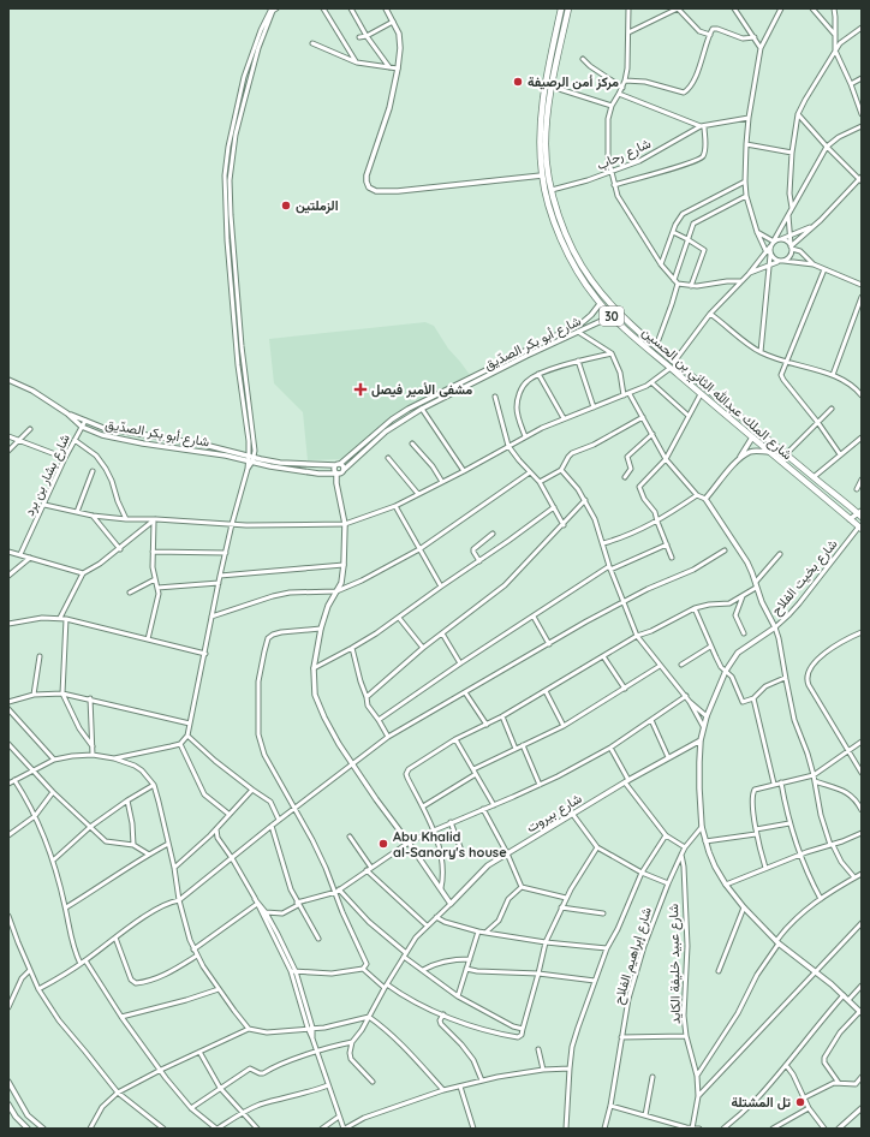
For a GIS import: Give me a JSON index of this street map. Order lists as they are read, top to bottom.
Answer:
{
  "streets": {
    "main road": ["30", "شارع الملك عبدالله الثاني بن الحسين"],
    "street": [
      "شارع رحاب",
      "شارع أبو بكر الصدّيق",
      "شارع بشار بن برد",
      "شارع بخيت الفلاح",
      "شارع بيروت",
      "شارع إبراهيم الفلاح",
      "شارع عبيد خليفة الكايد"
    ]
  },
  "crossings": [
    ["شارع رحاب", "شارع الملك عبدالله الثاني بن الحسين"],
    ["شارع أبو بكر الصدّيق", "شارع الملك عبدالله الثاني بن الحسين"],
    ["شارع أبو بكر الصدّيق", "شارع بشار بن برد"],
    ["شارع الملك عبدالله الثاني بن الحسين", "شارع بخيت الفلاح"],
    ["شارع بخيت الفلاح", "شارع بيروت"],
    ["شارع بخيت الفلاح", "شارع إبراهيم الفلاح"],
    ["شارع إبراهيم الفلاح", "شارع عبيد خليفة الكايد"]
  ],
  "places": {
    "other": [
      "مركز أمن الرصيفة",
      "الزملتين",
      "Abu Khalid al-Sanory's house",
      "تل المشتلة"
    ],
    "health": ["مشفى الأمير فيصل"]
  }
}
